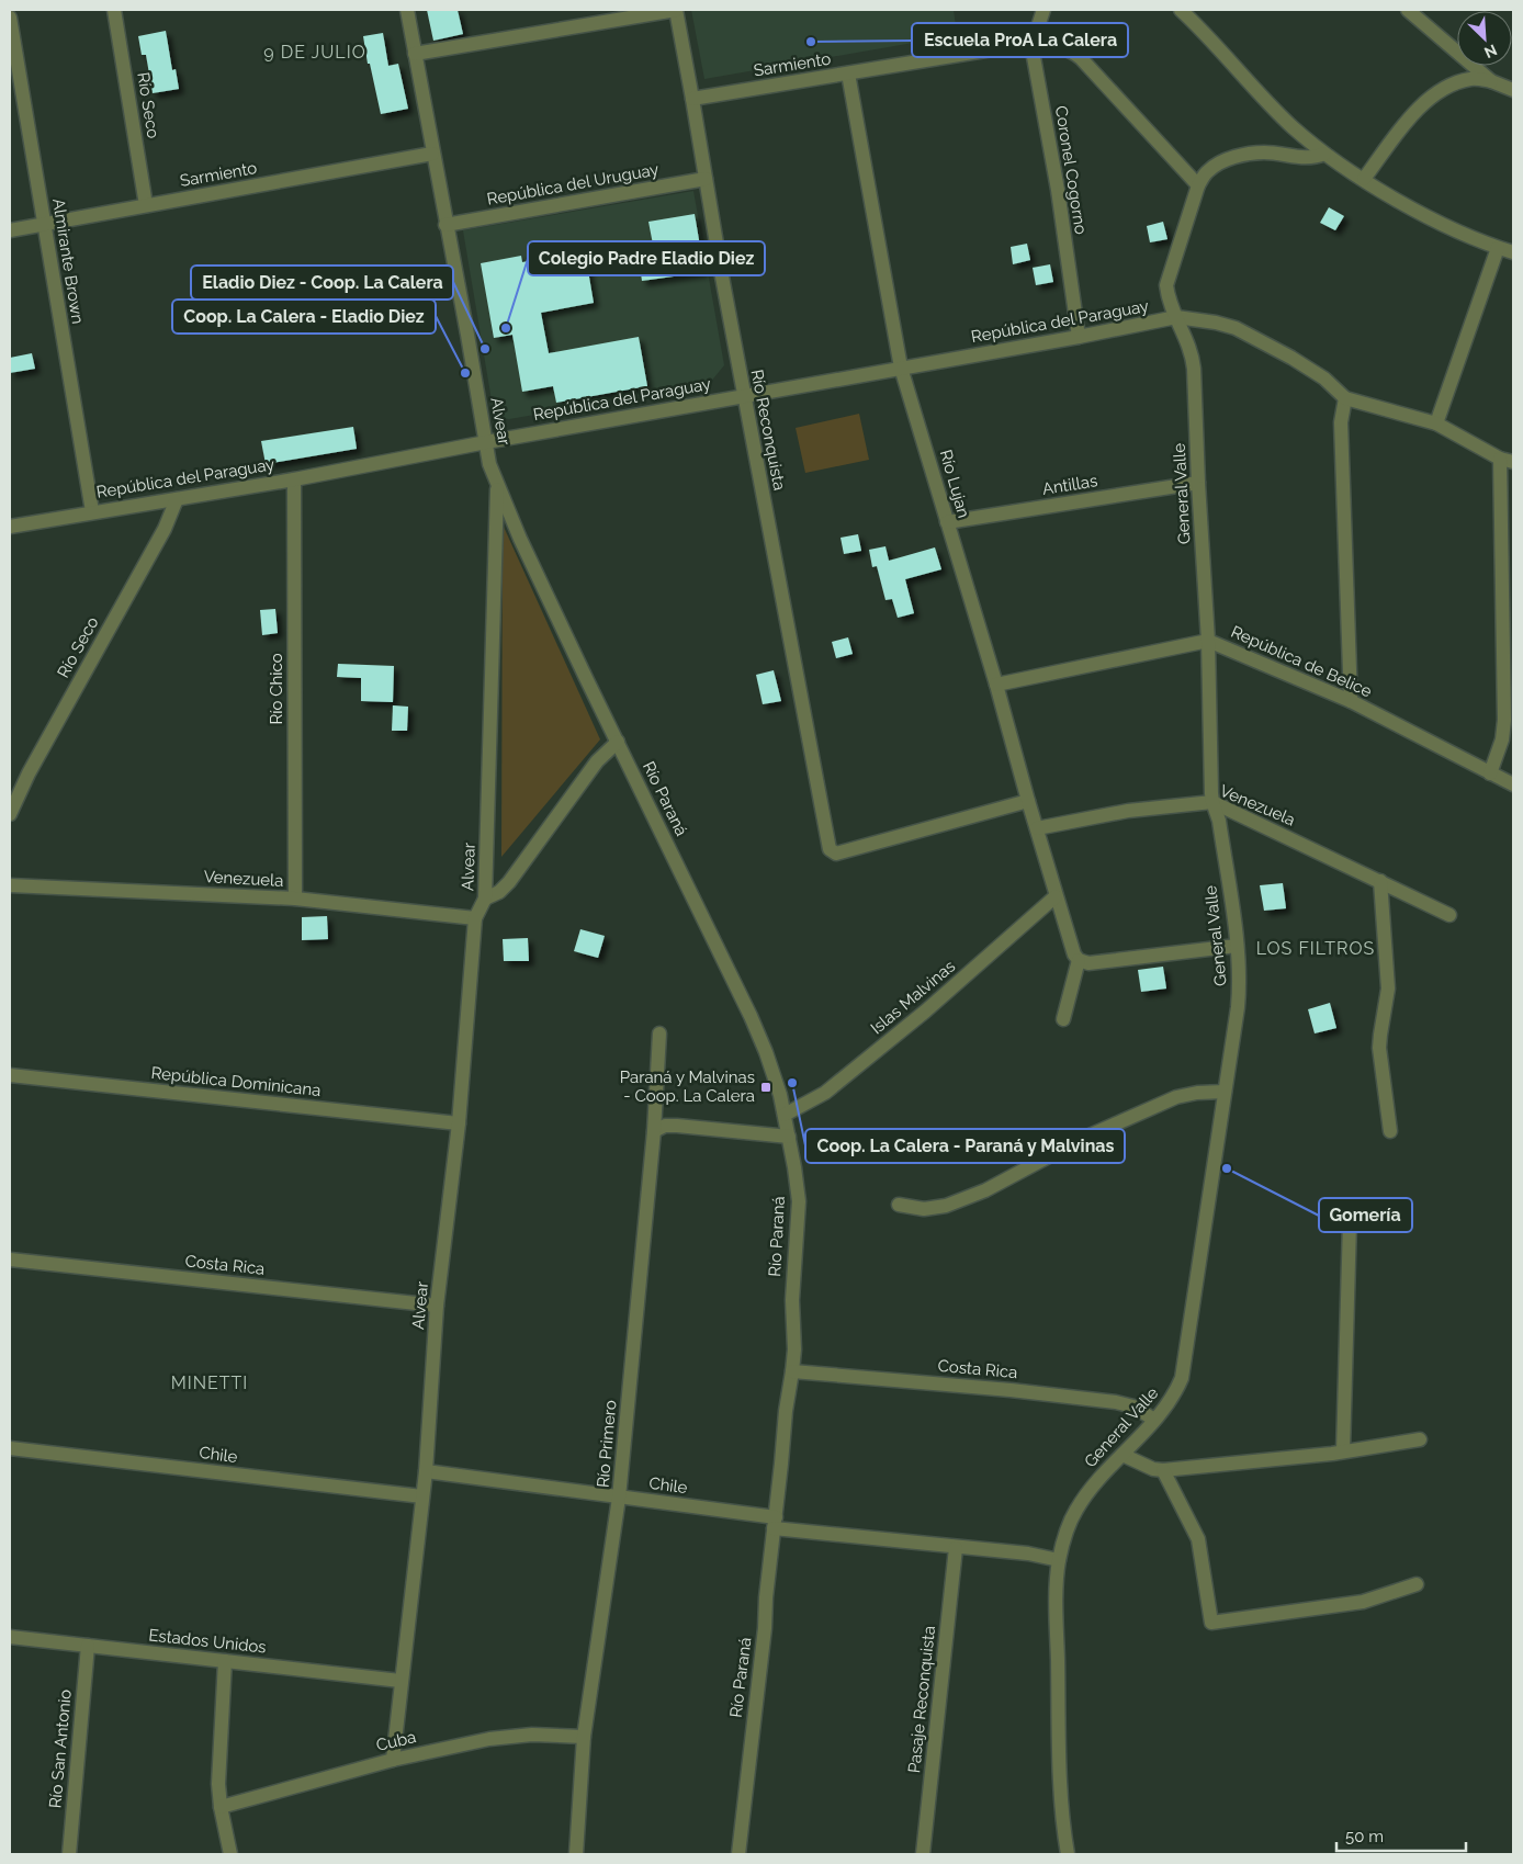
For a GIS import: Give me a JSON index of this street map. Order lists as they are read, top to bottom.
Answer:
{
  "streets": {
    "street": [
      "Sarmiento",
      "Río Seco",
      "Coronel Cogorno",
      "República del Uruguay",
      "Almirante Brown",
      "República del Paraguay",
      "Alvear",
      "Río Reconquista",
      "Río Lujan",
      "Antillas",
      "General Valle",
      "República de Belice",
      "Río Chico",
      "Río Paraná",
      "Venezuela",
      "Islas Malvinas",
      "República Dominicana",
      "Costa Rica",
      "Río Primero",
      "Chile",
      "Estados Unidos",
      "Pasaje Reconquista",
      "Cuba",
      "Río San Antonio"
    ]
  },
  "crossings": [
    ["Sarmiento", "Río Seco"],
    ["Sarmiento", "Coronel Cogorno"],
    ["Sarmiento", "Almirante Brown"],
    ["Sarmiento", "Alvear"],
    ["Sarmiento", "Río Reconquista"],
    ["Sarmiento", "Río Lujan"],
    ["Sarmiento", "General Valle"],
    ["Río Seco", "República del Paraguay"],
    ["Coronel Cogorno", "República del Paraguay"],
    ["República del Uruguay", "Alvear"],
    ["República del Uruguay", "Río Reconquista"],
    ["Almirante Brown", "República del Paraguay"],
    ["República del Paraguay", "Alvear"],
    ["República del Paraguay", "Río Reconquista"],
    ["República del Paraguay", "Río Lujan"],
    ["República del Paraguay", "General Valle"],
    ["República del Paraguay", "Río Chico"],
    ["Alvear", "Río Paraná"],
    ["Alvear", "Venezuela"],
    ["Alvear", "República Dominicana"],
    ["Alvear", "Costa Rica"],
    ["Alvear", "Chile"],
    ["Alvear", "Estados Unidos"],
    ["Alvear", "Cuba"],
    ["Río Reconquista", "Río Lujan"],
    ["Río Lujan", "Antillas"],
    ["Río Lujan", "República de Belice"],
    ["Río Lujan", "Venezuela"],
    ["Río Lujan", "Islas Malvinas"],
    ["Antillas", "General Valle"],
    ["General Valle", "República de Belice"],
    ["General Valle", "Venezuela"],
    ["General Valle", "Costa Rica"],
    ["General Valle", "Chile"],
    ["Río Chico", "Venezuela"],
    ["Río Paraná", "Islas Malvinas"],
    ["Río Paraná", "Costa Rica"],
    ["Río Paraná", "Chile"],
    ["Río Primero", "Chile"],
    ["Río Primero", "Cuba"],
    ["Chile", "Pasaje Reconquista"],
    ["Estados Unidos", "Río San Antonio"]
  ],
  "districts": ["9 DE JULIO", "LOS FILTROS", "MINETTI"],
  "places": {
    "other": [
      "Escuela ProA La Calera",
      "Colegio Padre Eladio Diez",
      "Eladio Diez - Coop. La Calera",
      "Coop. La Calera - Eladio Diez",
      "Coop. La Calera - Paraná y Malvinas",
      "Gomería"
    ],
    "transit": ["Paraná y Malvinas - Coop. La Calera"]
  },
  "scale_bar": "50 m",
  "north": "bottom right"
}
